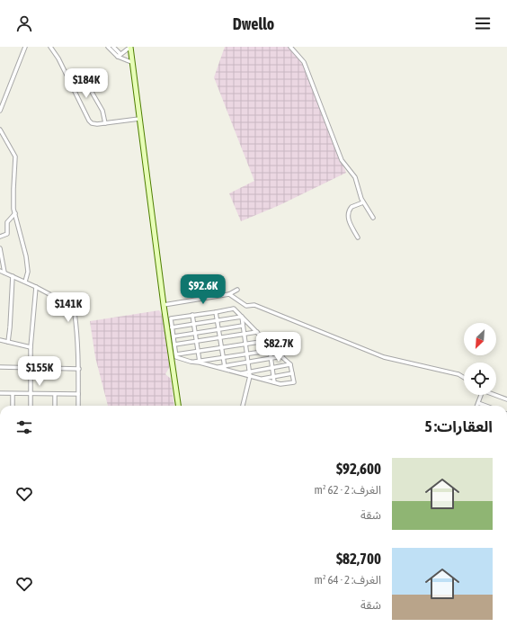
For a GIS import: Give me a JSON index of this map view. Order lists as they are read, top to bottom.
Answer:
{
  "north": "bottom left",
  "page": {
    "header": "Dwello",
    "price": [
      "$184K",
      "$92.6K",
      "$141K",
      "$82.7K",
      "$155K"
    ],
    "heading": "العقارات: 5",
    "list": [
      {
        "name": "$92,600",
        "note": "الغرف: 2 · 62 m² · شقة"
      },
      {
        "name": "$82,700",
        "note": "الغرف: 2 · 64 m² · شقة"
      }
    ]
  }
}
